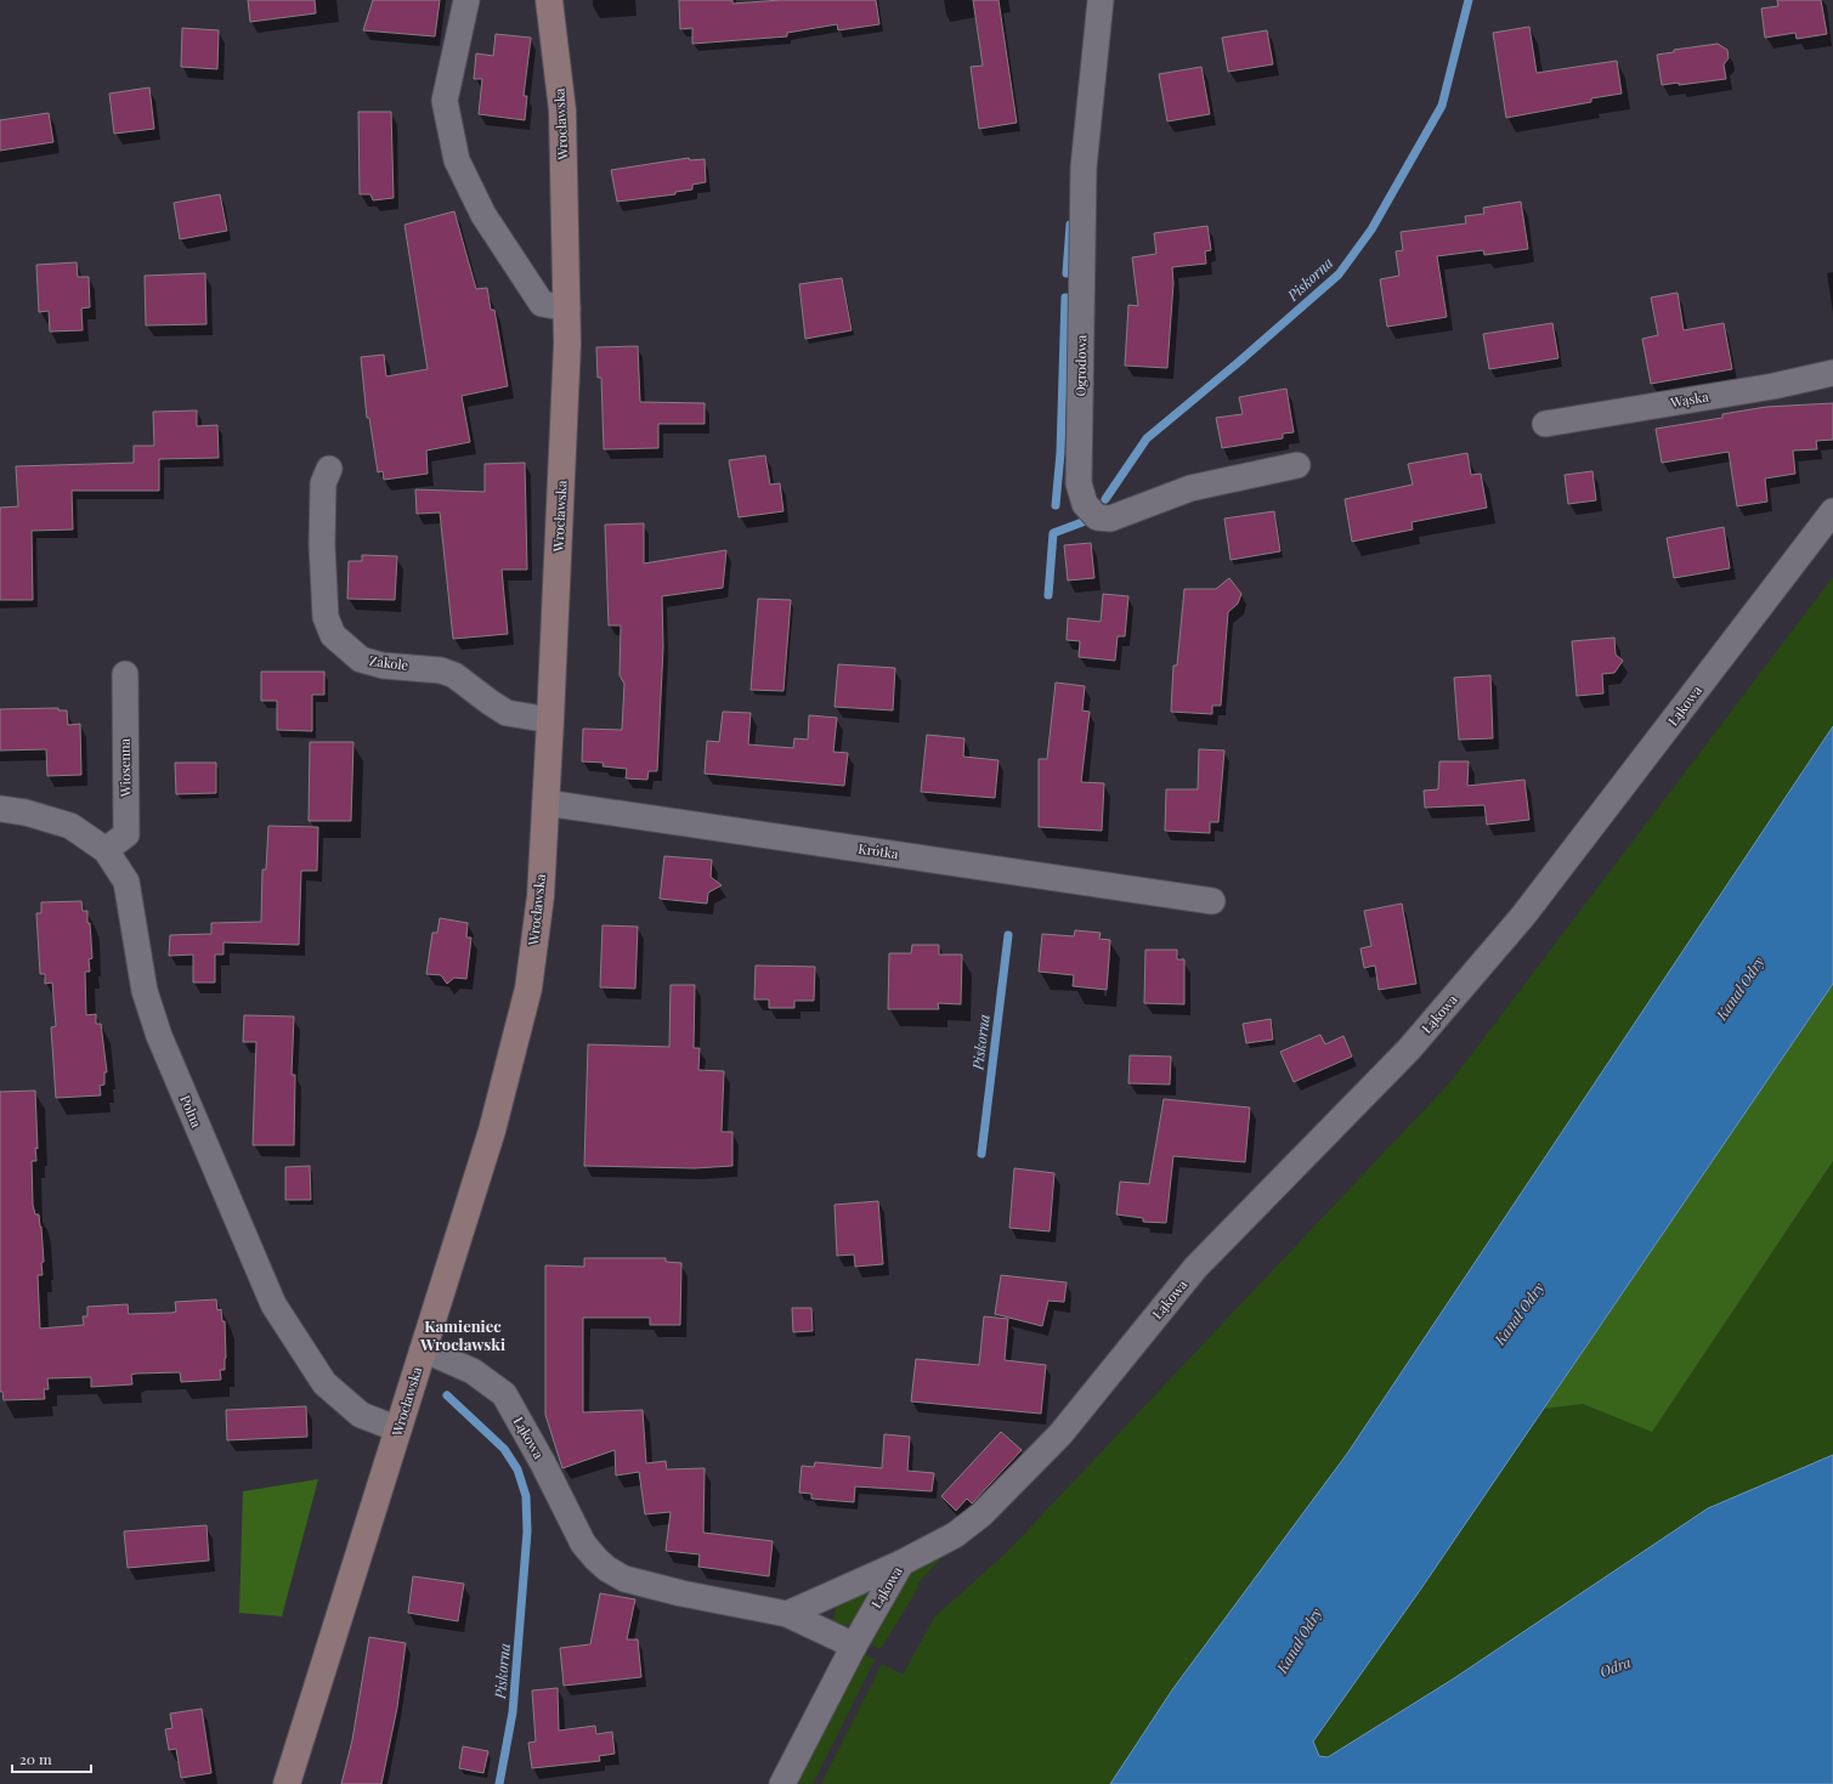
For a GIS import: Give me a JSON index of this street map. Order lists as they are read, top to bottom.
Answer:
{
  "streets": {
    "main road": ["Wrocławska"],
    "street": [
      "Ogrodowa",
      "Wąska",
      "Zakole",
      "Łąkowa",
      "Wiosenna",
      "Krótka",
      "Polna"
    ]
  },
  "crossings": [
    ["Wrocławska", "Zakole"],
    ["Wrocławska", "Łąkowa"],
    ["Wrocławska", "Krótka"],
    ["Wrocławska", "Polna"],
    ["Wiosenna", "Polna"]
  ],
  "districts": ["Kamieniec Wrocławski"],
  "water": ["Piskorna", "Kanał Odry", "Odra"],
  "scale_bar": "20 m"
}
